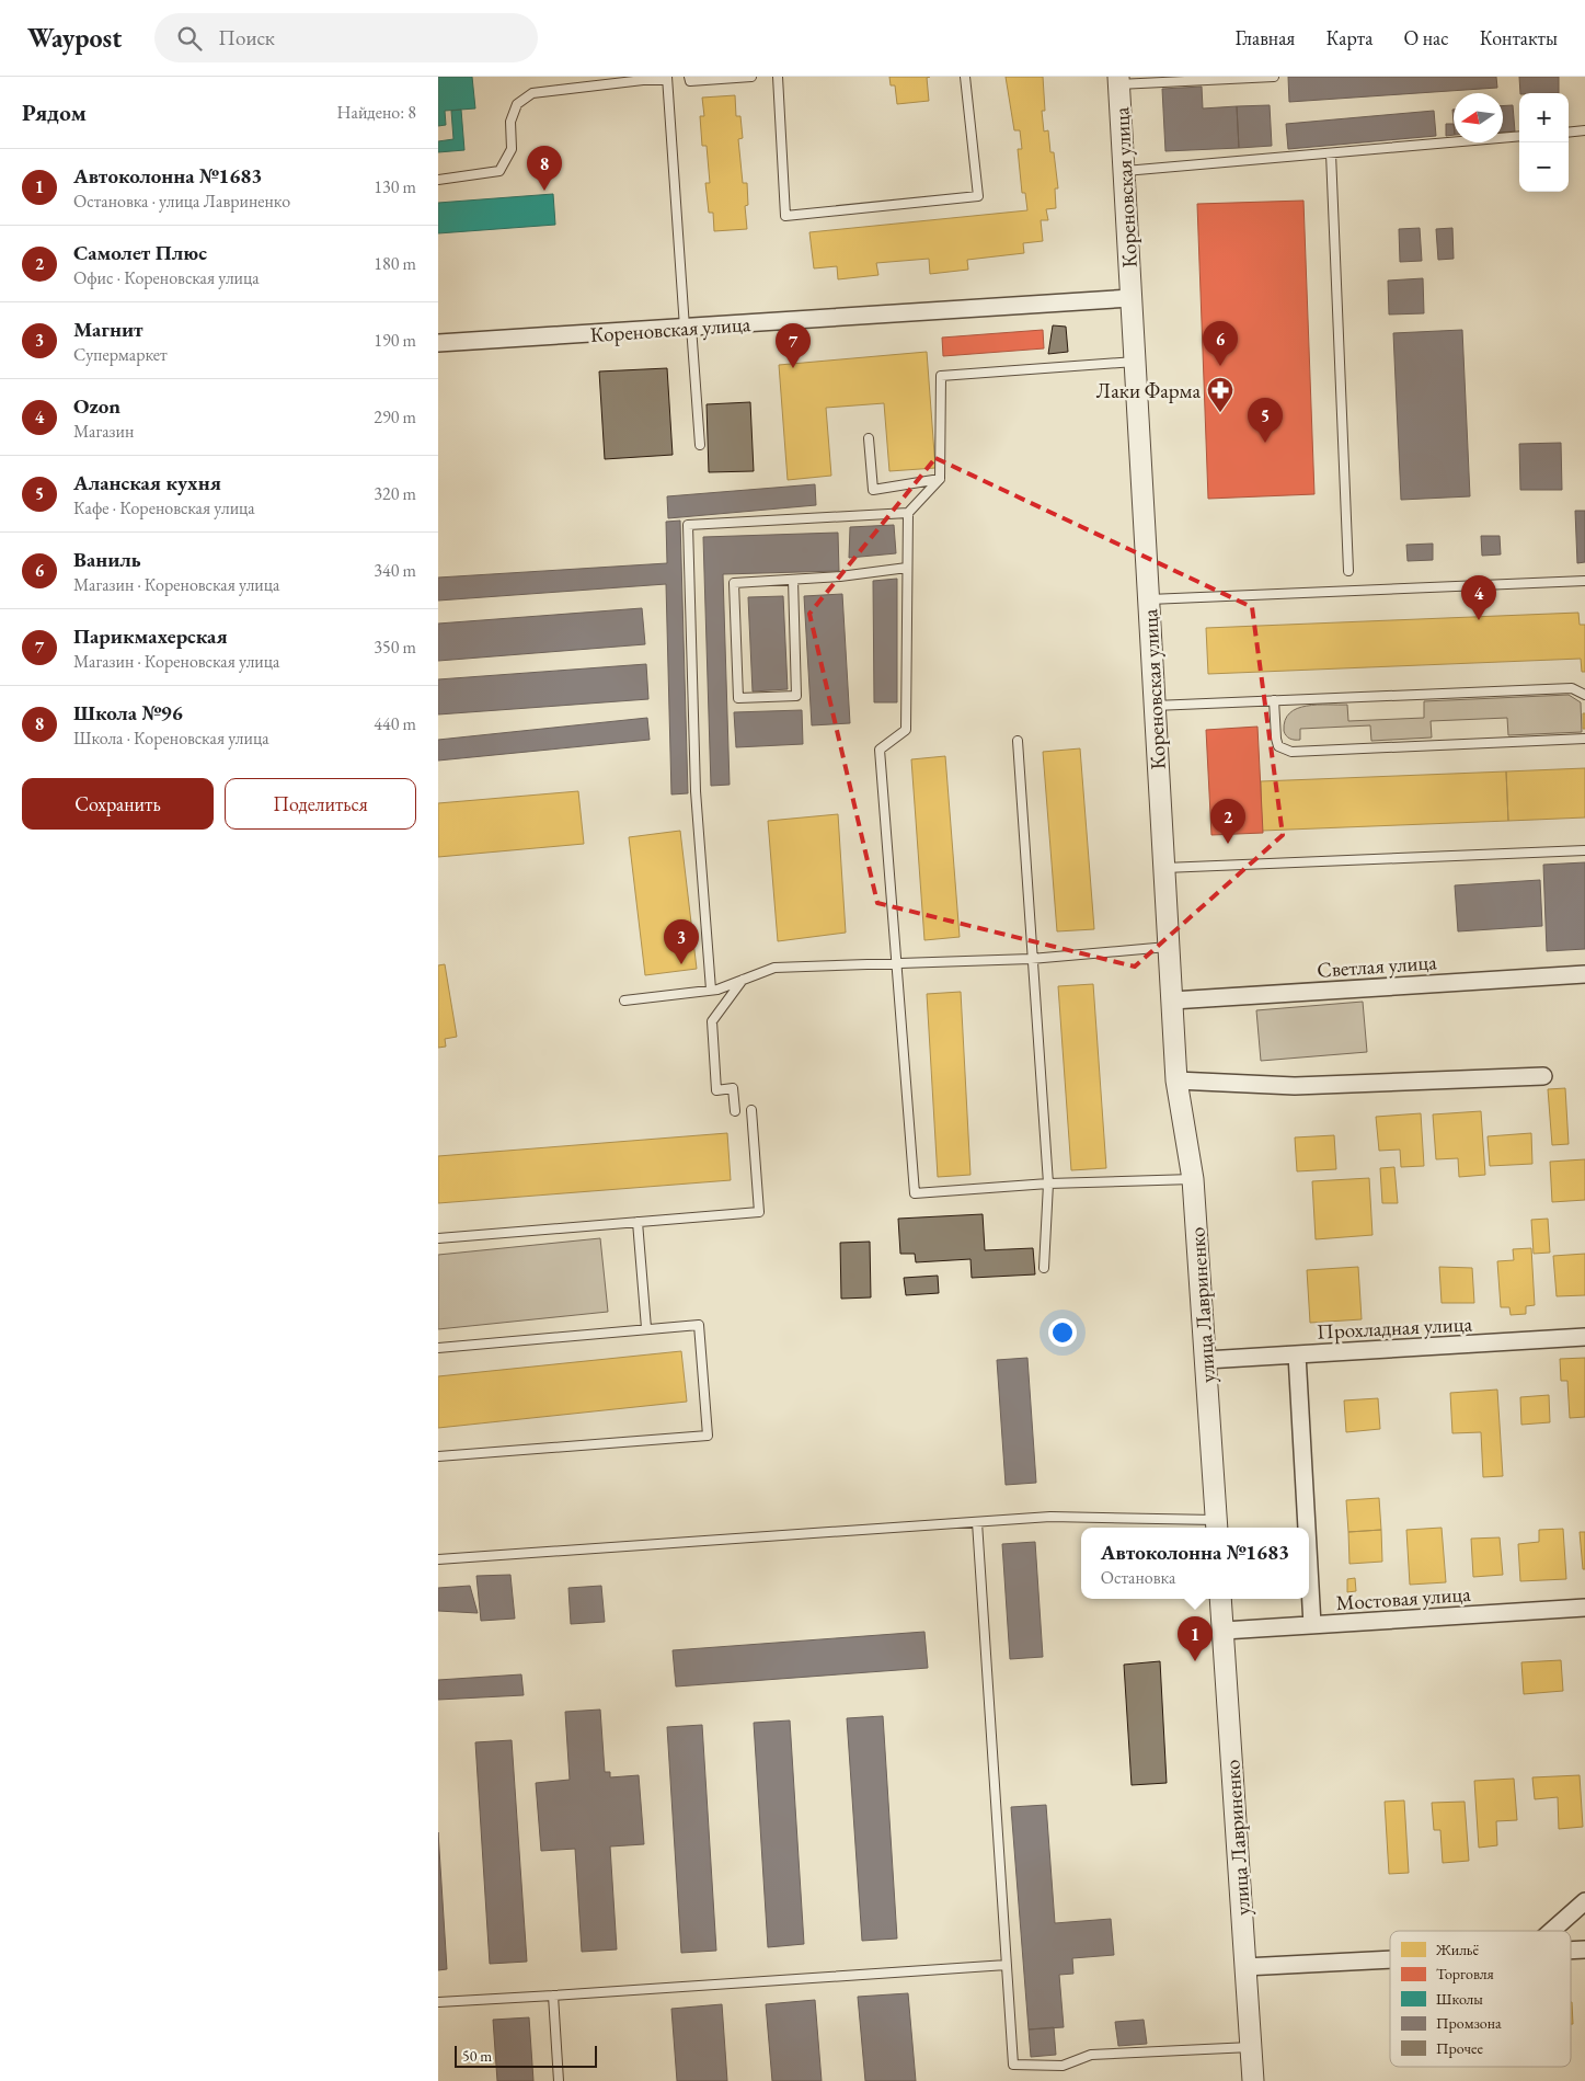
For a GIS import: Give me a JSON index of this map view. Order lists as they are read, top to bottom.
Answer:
{
  "streets": {
    "street": [
      "Кореновская улица",
      "Светлая улица",
      "улица Лавриненко",
      "Прохладная улица",
      "Мостовая улица"
    ]
  },
  "crossings": [
    ["Кореновская улица", "Светлая улица"],
    ["Кореновская улица", "улица Лавриненко"],
    ["улица Лавриненко", "Прохладная улица"],
    ["улица Лавриненко", "Мостовая улица"]
  ],
  "places": {
    "pharmacy": ["Лаки Фарма"]
  },
  "legend": [
    "Жильё",
    "Торговля",
    "Школы",
    "Промзона",
    "Прочее"
  ],
  "scale_bar": "50 m",
  "north": "left",
  "page": {
    "header": "Waypost",
    "search": "Поиск",
    "nav": [
      "Главная",
      "Карта",
      "О нас",
      "Контакты"
    ],
    "heading": ["Рядом", "Найдено: 8"],
    "map_buttons": ["+", "−"],
    "pins": [
      "8",
      "6",
      "7",
      "5",
      "4",
      "2",
      "3",
      "1"
    ],
    "list": [
      {
        "mark": "1",
        "name": "Автоколонна №1683",
        "note": "Остановка · улица Лавриненко",
        "value": "130 m"
      },
      {
        "mark": "2",
        "name": "Самолет Плюс",
        "note": "Офис · Кореновская улица",
        "value": "180 m"
      },
      {
        "mark": "3",
        "name": "Магнит",
        "note": "Супермаркет",
        "value": "190 m"
      },
      {
        "mark": "4",
        "name": "Ozon",
        "note": "Магазин",
        "value": "290 m"
      },
      {
        "mark": "5",
        "name": "Аланская кухня",
        "note": "Кафе · Кореновская улица",
        "value": "320 m"
      },
      {
        "mark": "6",
        "name": "Ваниль",
        "note": "Магазин · Кореновская улица",
        "value": "340 m"
      },
      {
        "mark": "7",
        "name": "Парикмахерская",
        "note": "Магазин · Кореновская улица",
        "value": "350 m"
      },
      {
        "mark": "8",
        "name": "Школа №96",
        "note": "Школа · Кореновская улица",
        "value": "440 m"
      }
    ],
    "buttons": ["Сохранить", "Поделиться"],
    "popup": ["Автоколонна №1683", "Остановка"],
    "scale": "50 m"
  }
}
